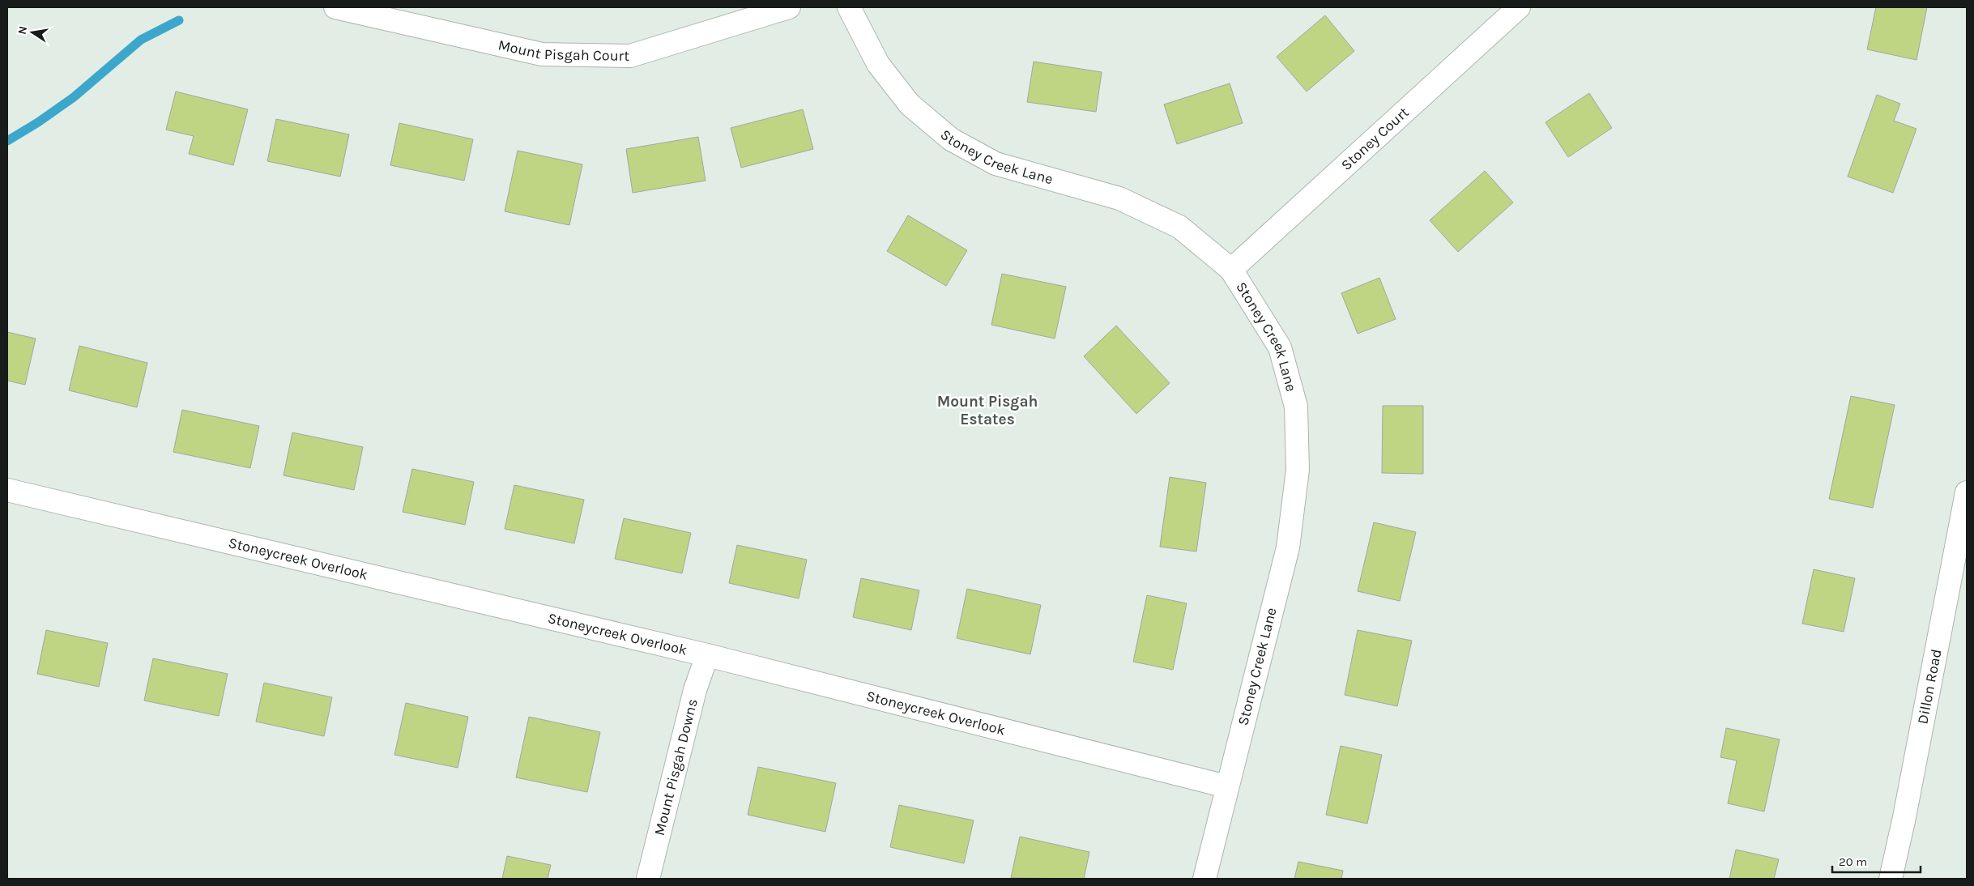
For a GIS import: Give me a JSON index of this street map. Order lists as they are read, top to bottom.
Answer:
{
  "streets": {
    "street": [
      "Mount Pisgah Court",
      "Stoney Court",
      "Stoney Creek Lane",
      "Stoneycreek Overlook",
      "Dillon Road",
      "Mount Pisgah Downs"
    ]
  },
  "crossings": [
    ["Stoney Court", "Stoney Creek Lane"],
    ["Stoney Creek Lane", "Stoneycreek Overlook"],
    ["Stoneycreek Overlook", "Mount Pisgah Downs"]
  ],
  "districts": ["Mount Pisgah Estates"],
  "scale_bar": "20 m",
  "north": "left"
}
